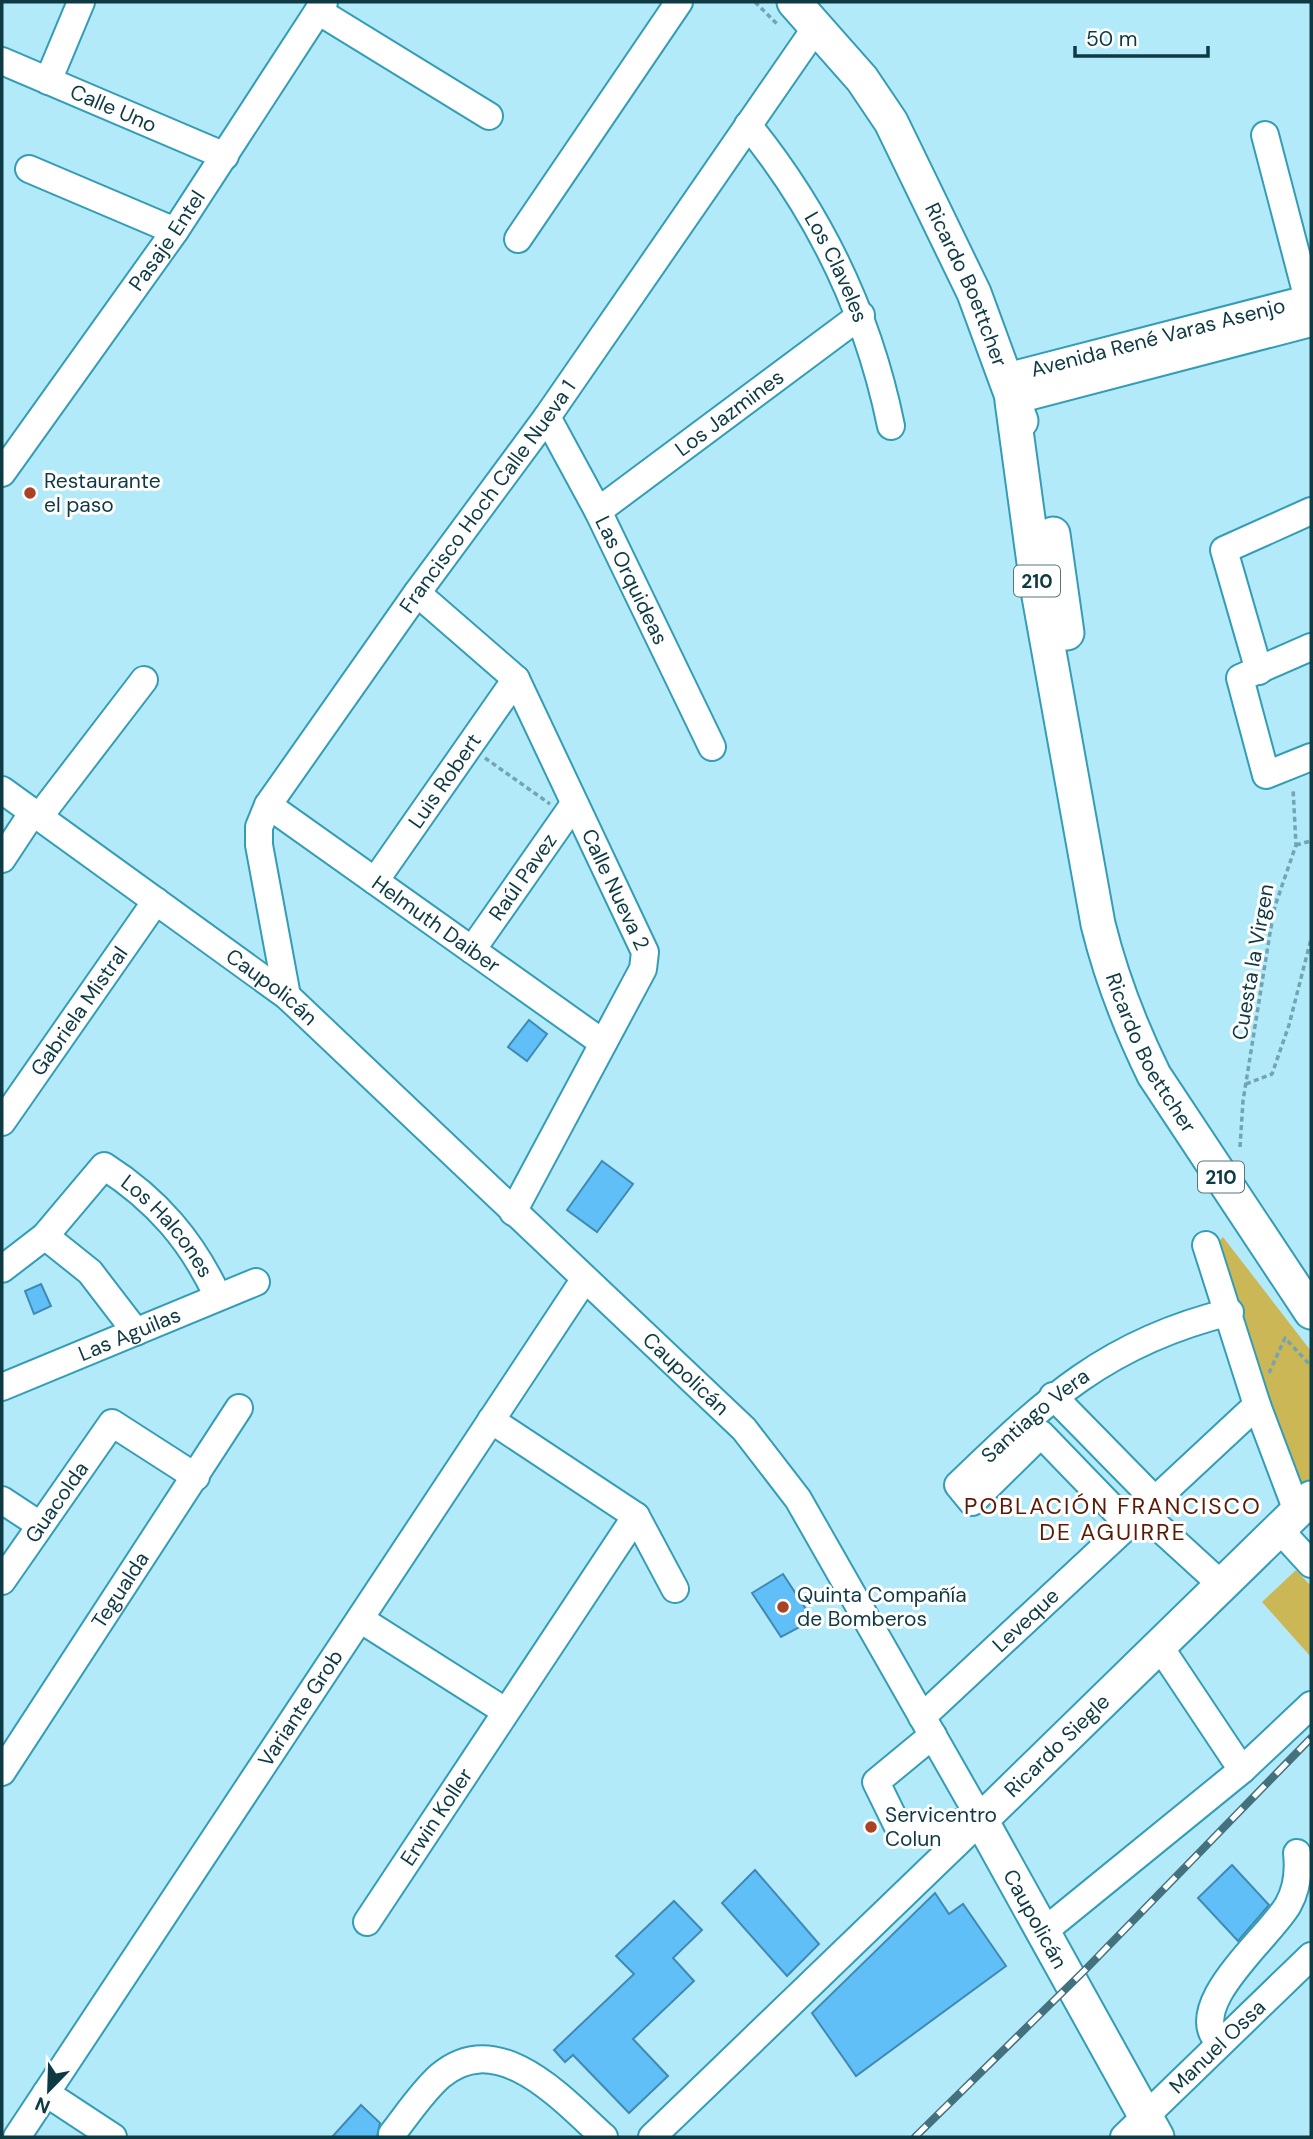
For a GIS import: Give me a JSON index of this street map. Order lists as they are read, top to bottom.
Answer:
{
  "streets": {
    "main road": [
      "Ricardo Boettcher",
      "210",
      "Caupolicán",
      "Ricardo Siegle"
    ],
    "street": [
      "Calle Uno",
      "Pasaje Entel",
      "Los Claveles",
      "Avenida René Varas Asenjo",
      "Los Jazmines",
      "Francisco Hoch Calle Nueva 1",
      "Las Orquideas",
      "Luis Robert",
      "Raúl Pavez",
      "Calle Nueva 2",
      "Helmuth Daiber",
      "Gabriela Mistral",
      "Los Halcones",
      "Las Aguilas",
      "Santiago Vera",
      "Guacolda",
      "Tegualda",
      "Leveque",
      "Variante Grob",
      "Erwin Koller",
      "Manuel Ossa"
    ],
    "path": ["Cuesta la Virgen"]
  },
  "crossings": [
    ["Calle Uno", "Pasaje Entel"],
    ["Los Claveles", "Los Jazmines"],
    ["Los Claveles", "Francisco Hoch Calle Nueva 1"],
    ["Ricardo Boettcher", "Avenida René Varas Asenjo"],
    ["Ricardo Boettcher", "Francisco Hoch Calle Nueva 1"],
    ["Los Jazmines", "Las Orquideas"],
    ["Francisco Hoch Calle Nueva 1", "Las Orquideas"],
    ["Francisco Hoch Calle Nueva 1", "Calle Nueva 2"],
    ["Francisco Hoch Calle Nueva 1", "Helmuth Daiber"],
    ["Francisco Hoch Calle Nueva 1", "Caupolicán"],
    ["Luis Robert", "Calle Nueva 2"],
    ["Luis Robert", "Helmuth Daiber"],
    ["Raúl Pavez", "Calle Nueva 2"],
    ["Raúl Pavez", "Helmuth Daiber"],
    ["Calle Nueva 2", "Helmuth Daiber"],
    ["Calle Nueva 2", "Caupolicán"],
    ["Caupolicán", "Gabriela Mistral"],
    ["Caupolicán", "Leveque"],
    ["Caupolicán", "Variante Grob"],
    ["Caupolicán", "Ricardo Siegle"],
    ["Caupolicán", "Manuel Ossa"],
    ["Los Halcones", "Las Aguilas"],
    ["Guacolda", "Tegualda"],
    ["Leveque", "Ricardo Siegle"]
  ],
  "districts": ["POBLACIÓN FRANCISCO DE AGUIRRE"],
  "places": ["Restaurante el paso", "Quinta Compañía de Bomberos", "Servicentro Colun"],
  "scale_bar": "50 m",
  "north": "bottom left"
}
